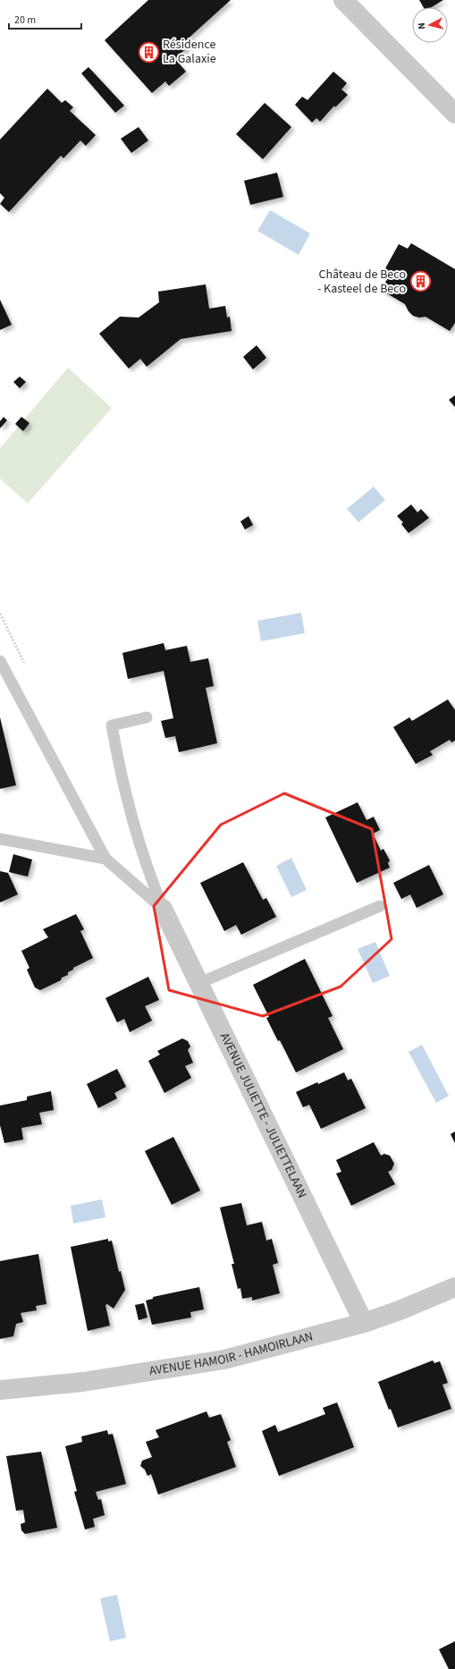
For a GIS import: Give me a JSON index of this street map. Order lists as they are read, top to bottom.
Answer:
{
  "streets": {
    "street": ["AVENUE JULIETTE - JULIETTELAAN", "AVENUE HAMOIR - HAMOIRLAAN"]
  },
  "crossings": [
    ["AVENUE JULIETTE - JULIETTELAAN", "AVENUE HAMOIR - HAMOIRLAAN"]
  ],
  "places": {
    "building": ["Résidence La Galaxie", "Château de Beco - Kasteel de Beco"]
  },
  "scale_bar": "20 m",
  "north": "left"
}
